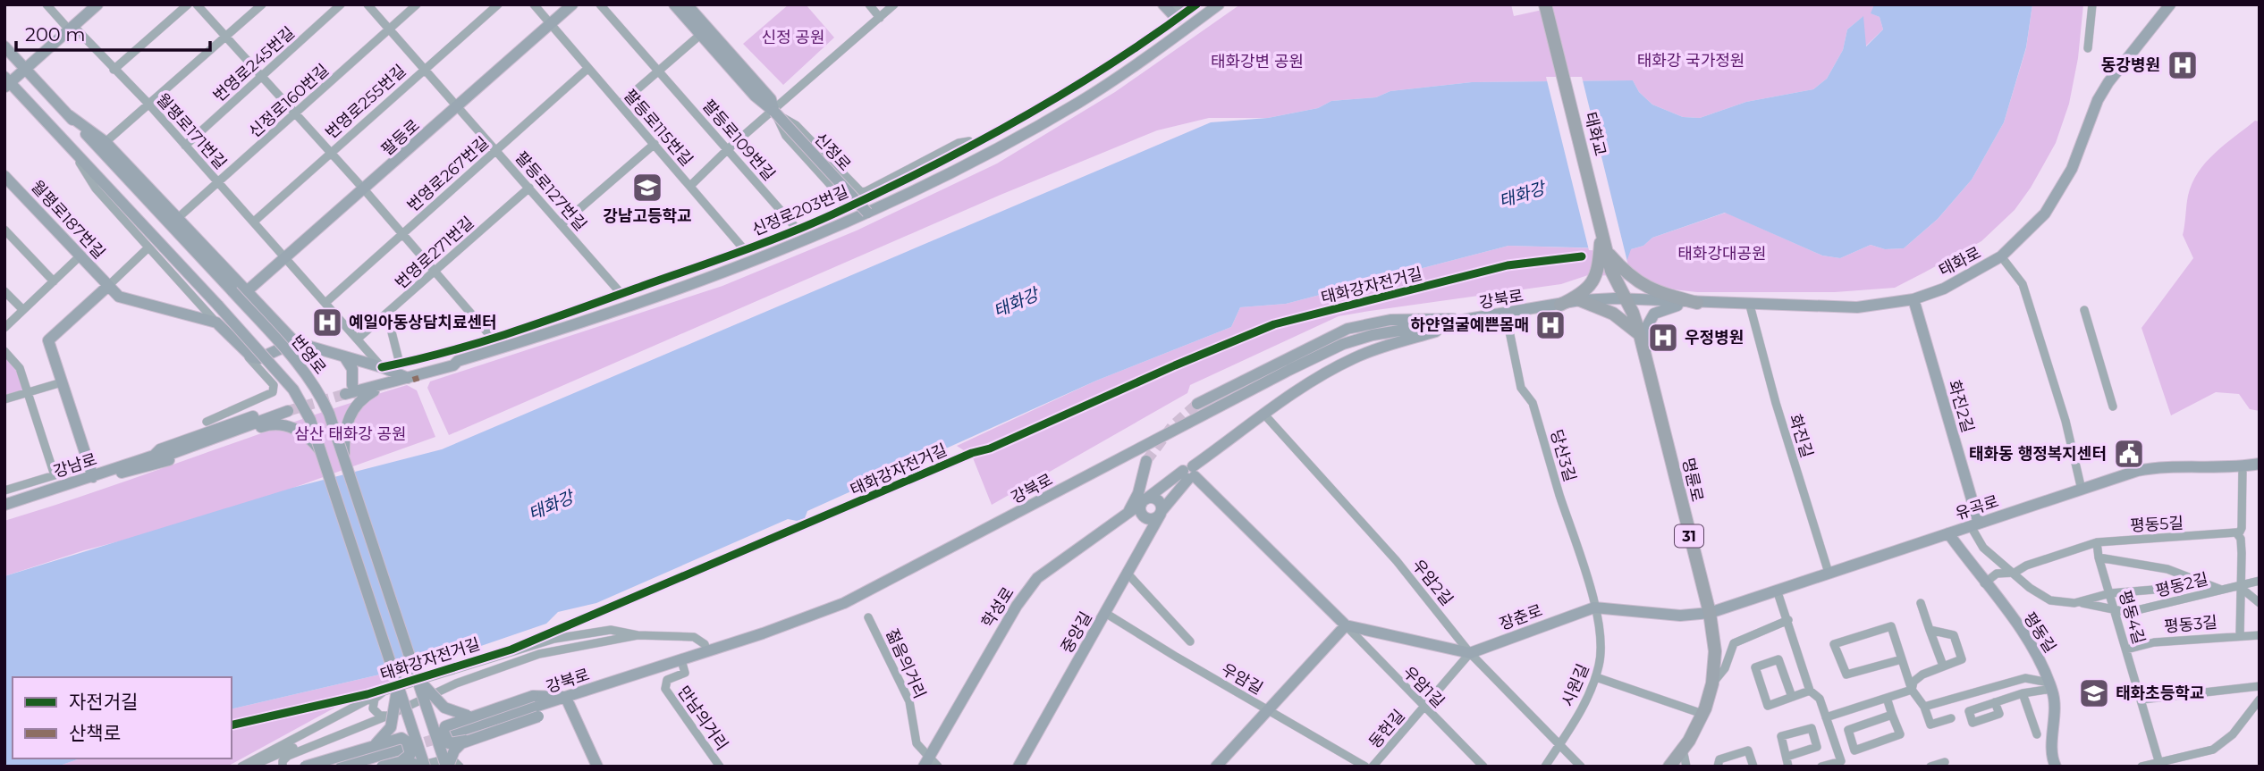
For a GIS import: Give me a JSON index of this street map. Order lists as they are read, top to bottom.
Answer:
{
  "streets": {
    "main road": [
      "태화교",
      "팔등로",
      "신정로",
      "월평로187번길",
      "태화로",
      "강북로",
      "번영로",
      "화진2길",
      "강남로",
      "명륜로",
      "유곡로",
      "31",
      "학성로",
      "장춘로",
      "중앙길",
      "평동길"
    ],
    "street": [
      "번영로245번길",
      "신정로160번길",
      "번영로255번길",
      "팔등로115번길",
      "월평로171번길",
      "팔등로109번길",
      "번영로267번길",
      "팔등로127번길",
      "신정로203번길",
      "번영로271번길",
      "화진길",
      "당산3길",
      "평동5길",
      "우암2길",
      "평동2길",
      "평동4길",
      "평동3길",
      "젊음의거리",
      "우암길",
      "시원길",
      "우암1길",
      "만남의거리",
      "동헌길"
    ],
    "cycle path": ["태화강자전거길"]
  },
  "crossings": [
    ["번영로245번길", "월평로171번길"],
    ["신정로160번길", "월평로171번길"],
    ["신정로160번길", "팔등로127번길"],
    ["번영로255번길", "월평로171번길"],
    ["번영로255번길", "팔등로127번길"],
    ["팔등로115번길", "팔등로"],
    ["팔등로115번길", "번영로267번길"],
    ["팔등로115번길", "신정로203번길"],
    ["월평로171번길", "팔등로"],
    ["월평로171번길", "번영로267번길"],
    ["월평로171번길", "번영로271번길"],
    ["태화교", "명륜로"],
    ["팔등로", "팔등로127번길"],
    ["팔등로109번길", "신정로203번길"],
    ["번영로267번길", "팔등로127번길"],
    ["팔등로127번길", "신정로203번길"],
    ["팔등로127번길", "번영로271번길"],
    ["태화로", "강북로"],
    ["태화로", "화진2길"],
    ["태화로", "화진길"],
    ["태화로", "명륜로"],
    ["강북로", "당산3길"],
    ["강북로", "명륜로"],
    ["강북로", "만남의거리"],
    ["화진2길", "유곡로"],
    ["화진2길", "평동2길"],
    ["화진길", "유곡로"],
    ["당산3길", "장춘로"],
    ["당산3길", "시원길"],
    ["명륜로", "유곡로"],
    ["명륜로", "장춘로"],
    ["유곡로", "평동2길"],
    ["유곡로", "장춘로"],
    ["유곡로", "평동길"],
    ["평동5길", "평동2길"],
    ["평동5길", "평동4길"],
    ["우암2길", "장춘로"],
    ["우암2길", "시원길"],
    ["우암2길", "동헌길"],
    ["평동2길", "평동4길"],
    ["학성로", "젊음의거리"],
    ["장춘로", "시원길"],
    ["장춘로", "동헌길"],
    ["평동4길", "평동3길"],
    ["중앙길", "우암길"],
    ["우암1길", "동헌길"]
  ],
  "water": ["태화강"],
  "parks": [
    "신정 공원",
    "태화강 국가정원",
    "태화강변 공원",
    "태화강대공원",
    "삼산 태화강 공원"
  ],
  "places": {
    "hospital": [
      "동강병원",
      "예일아동상담치료센터",
      "하얀얼굴예쁜몸매",
      "우정병원"
    ],
    "school or university": ["강남고등학교", "태화초등학교"],
    "public building": ["태화동 행정복지센터"]
  },
  "legend": ["자전거길", "산책로"],
  "scale_bar": "200 m"
}
